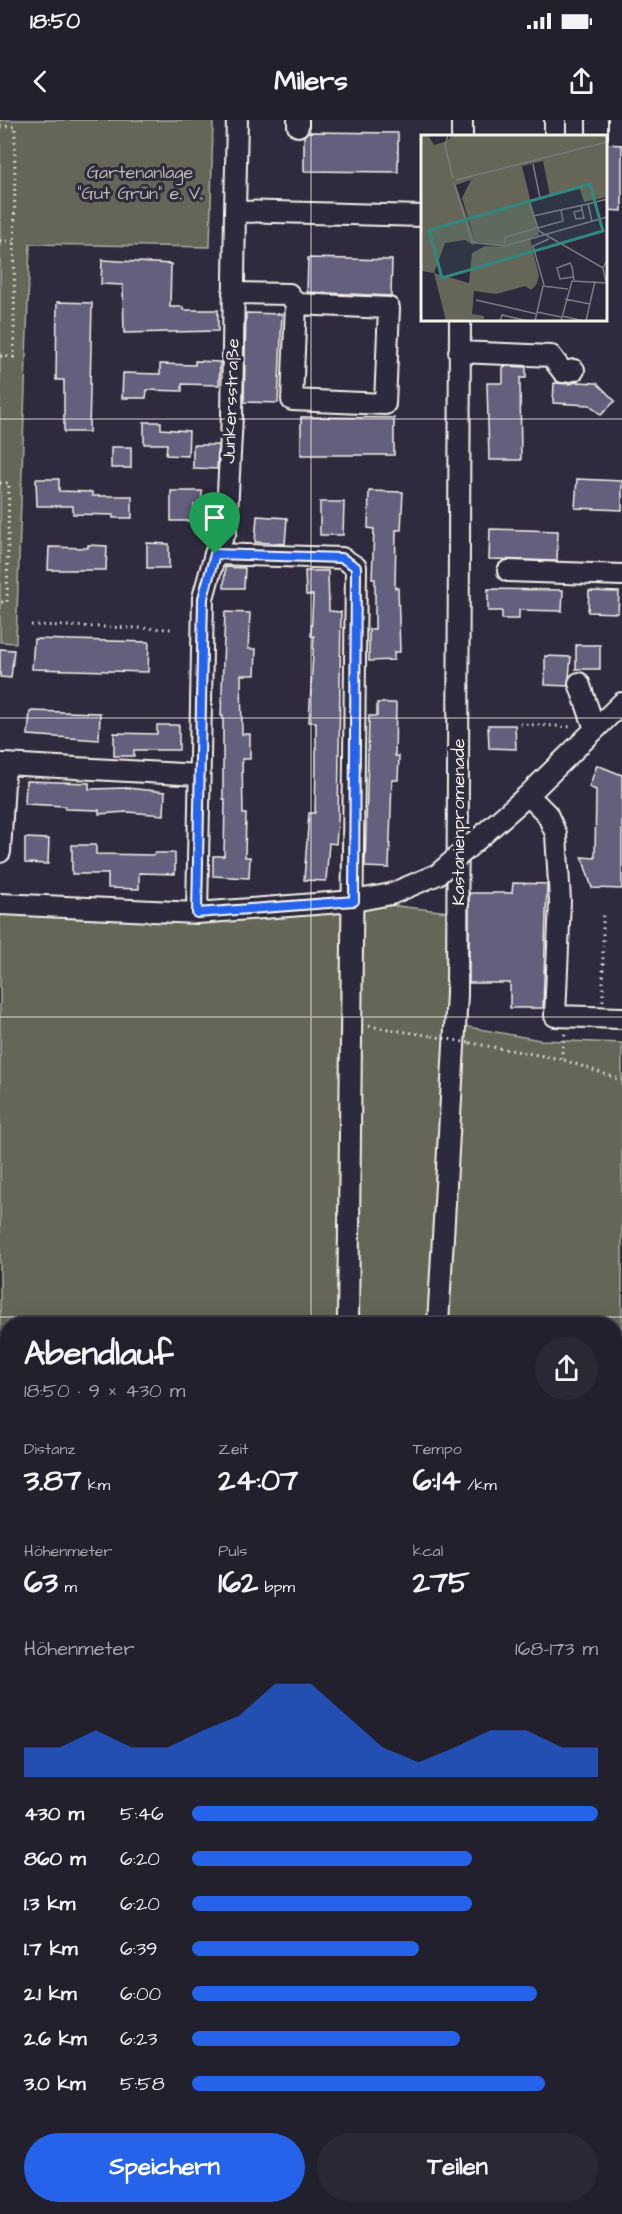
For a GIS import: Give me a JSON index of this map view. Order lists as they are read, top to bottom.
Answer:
{
  "streets": {
    "street": ["Junkersstraße", "Kastanienpromenade"]
  },
  "parks": ["Gartenanlage \"Gut Grün\" e. V."],
  "page": {
    "status": "18:50",
    "header": "Milers",
    "heading": ["Abendlauf", "18:50 · 9 × 430 m"],
    "stats": [
      ["Distanz", "3.87 km"],
      ["Zeit", "24:07"],
      ["Tempo", "6:14 /km"],
      ["Höhenmeter", "63 m"],
      ["Puls", "162 bpm"],
      ["kcal", "275"]
    ],
    "chart": ["Höhenmeter", "168–173 m"],
    "list": [
      {
        "name": "430 m",
        "note": "5:46"
      },
      {
        "name": "860 m",
        "note": "6:20"
      },
      {
        "name": "1.3 km",
        "note": "6:20"
      },
      {
        "name": "1.7 km",
        "note": "6:39"
      },
      {
        "name": "2.1 km",
        "note": "6:00"
      },
      {
        "name": "2.6 km",
        "note": "6:23"
      },
      {
        "name": "3.0 km",
        "note": "5:58"
      }
    ],
    "buttons": ["Speichern", "Teilen"]
  }
}
